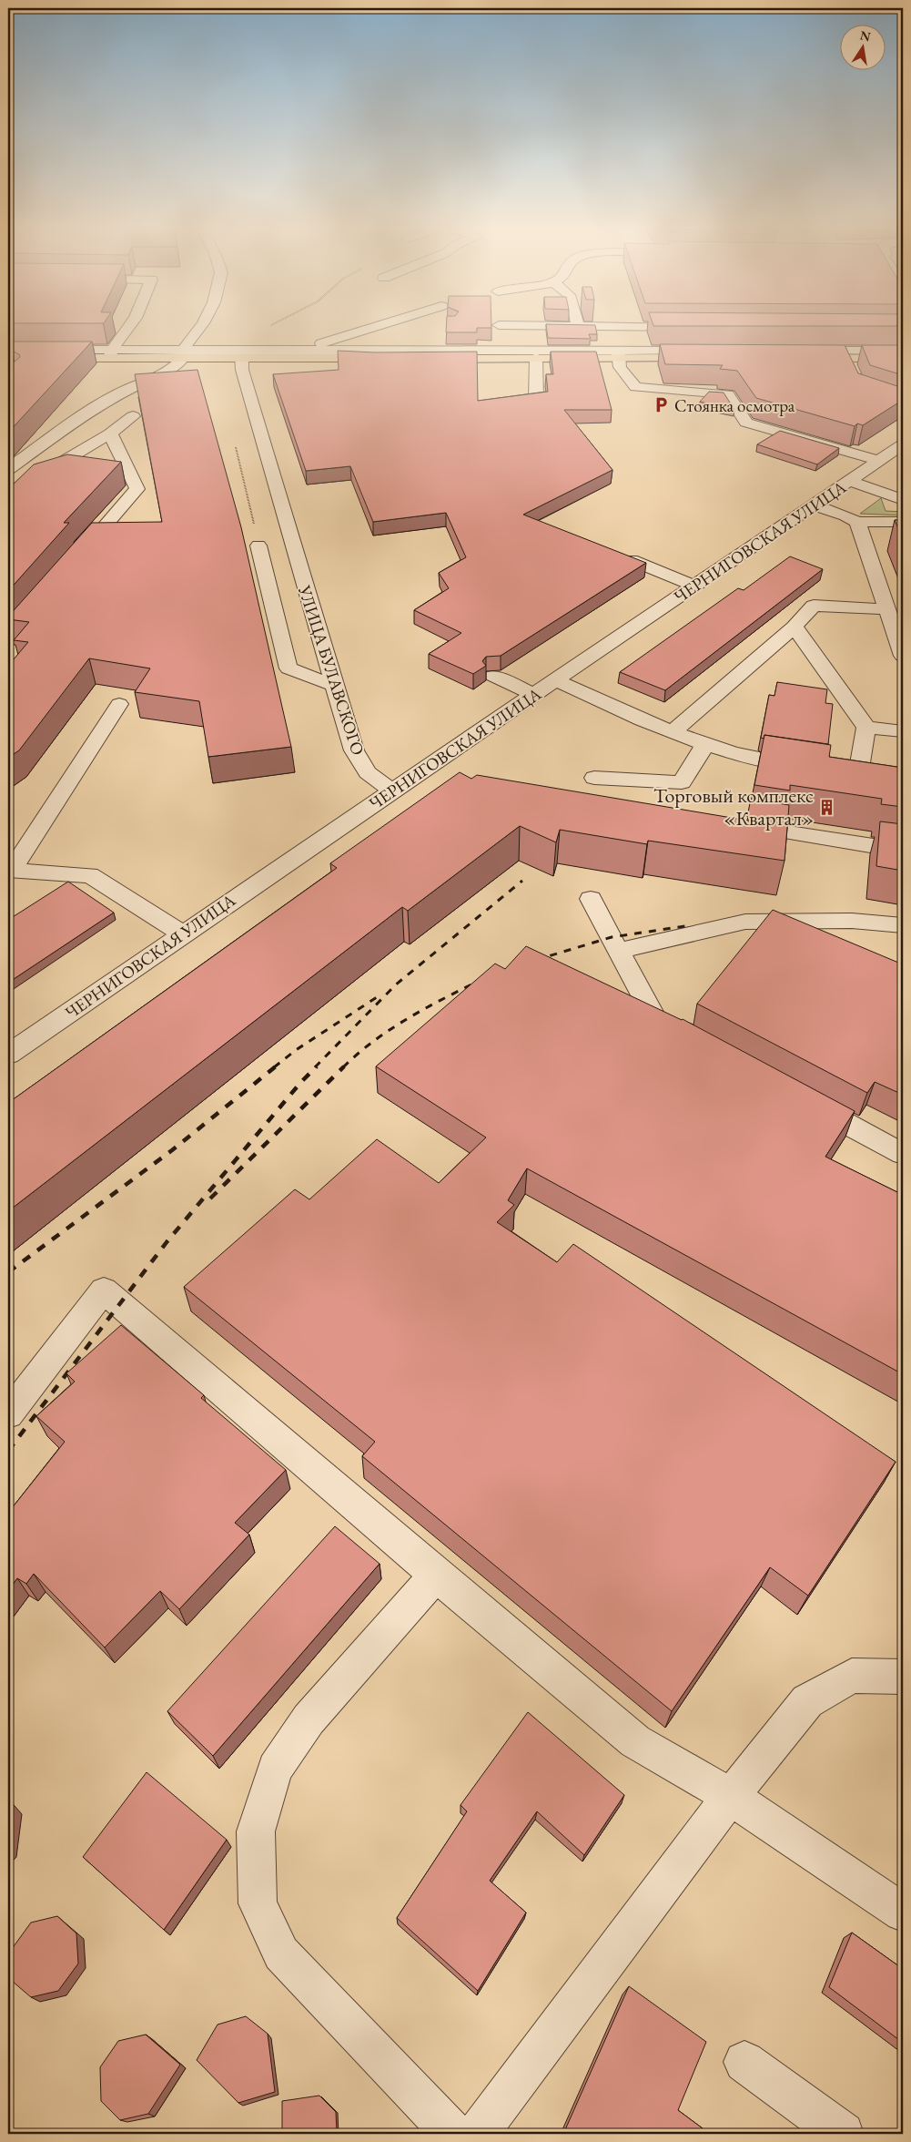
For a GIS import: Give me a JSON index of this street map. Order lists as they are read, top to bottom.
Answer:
{
  "streets": {
    "street": ["ЧЕРНИГОВСКАЯ УЛИЦА", "УЛИЦА БУЛАВСКОГО"]
  },
  "crossings": [
    ["ЧЕРНИГОВСКАЯ УЛИЦА", "УЛИЦА БУЛАВСКОГО"]
  ],
  "places": {
    "parking": ["Стоянка осмотра"],
    "building": ["Торговый комплекс «Квартал»"]
  },
  "north": "top"
}
